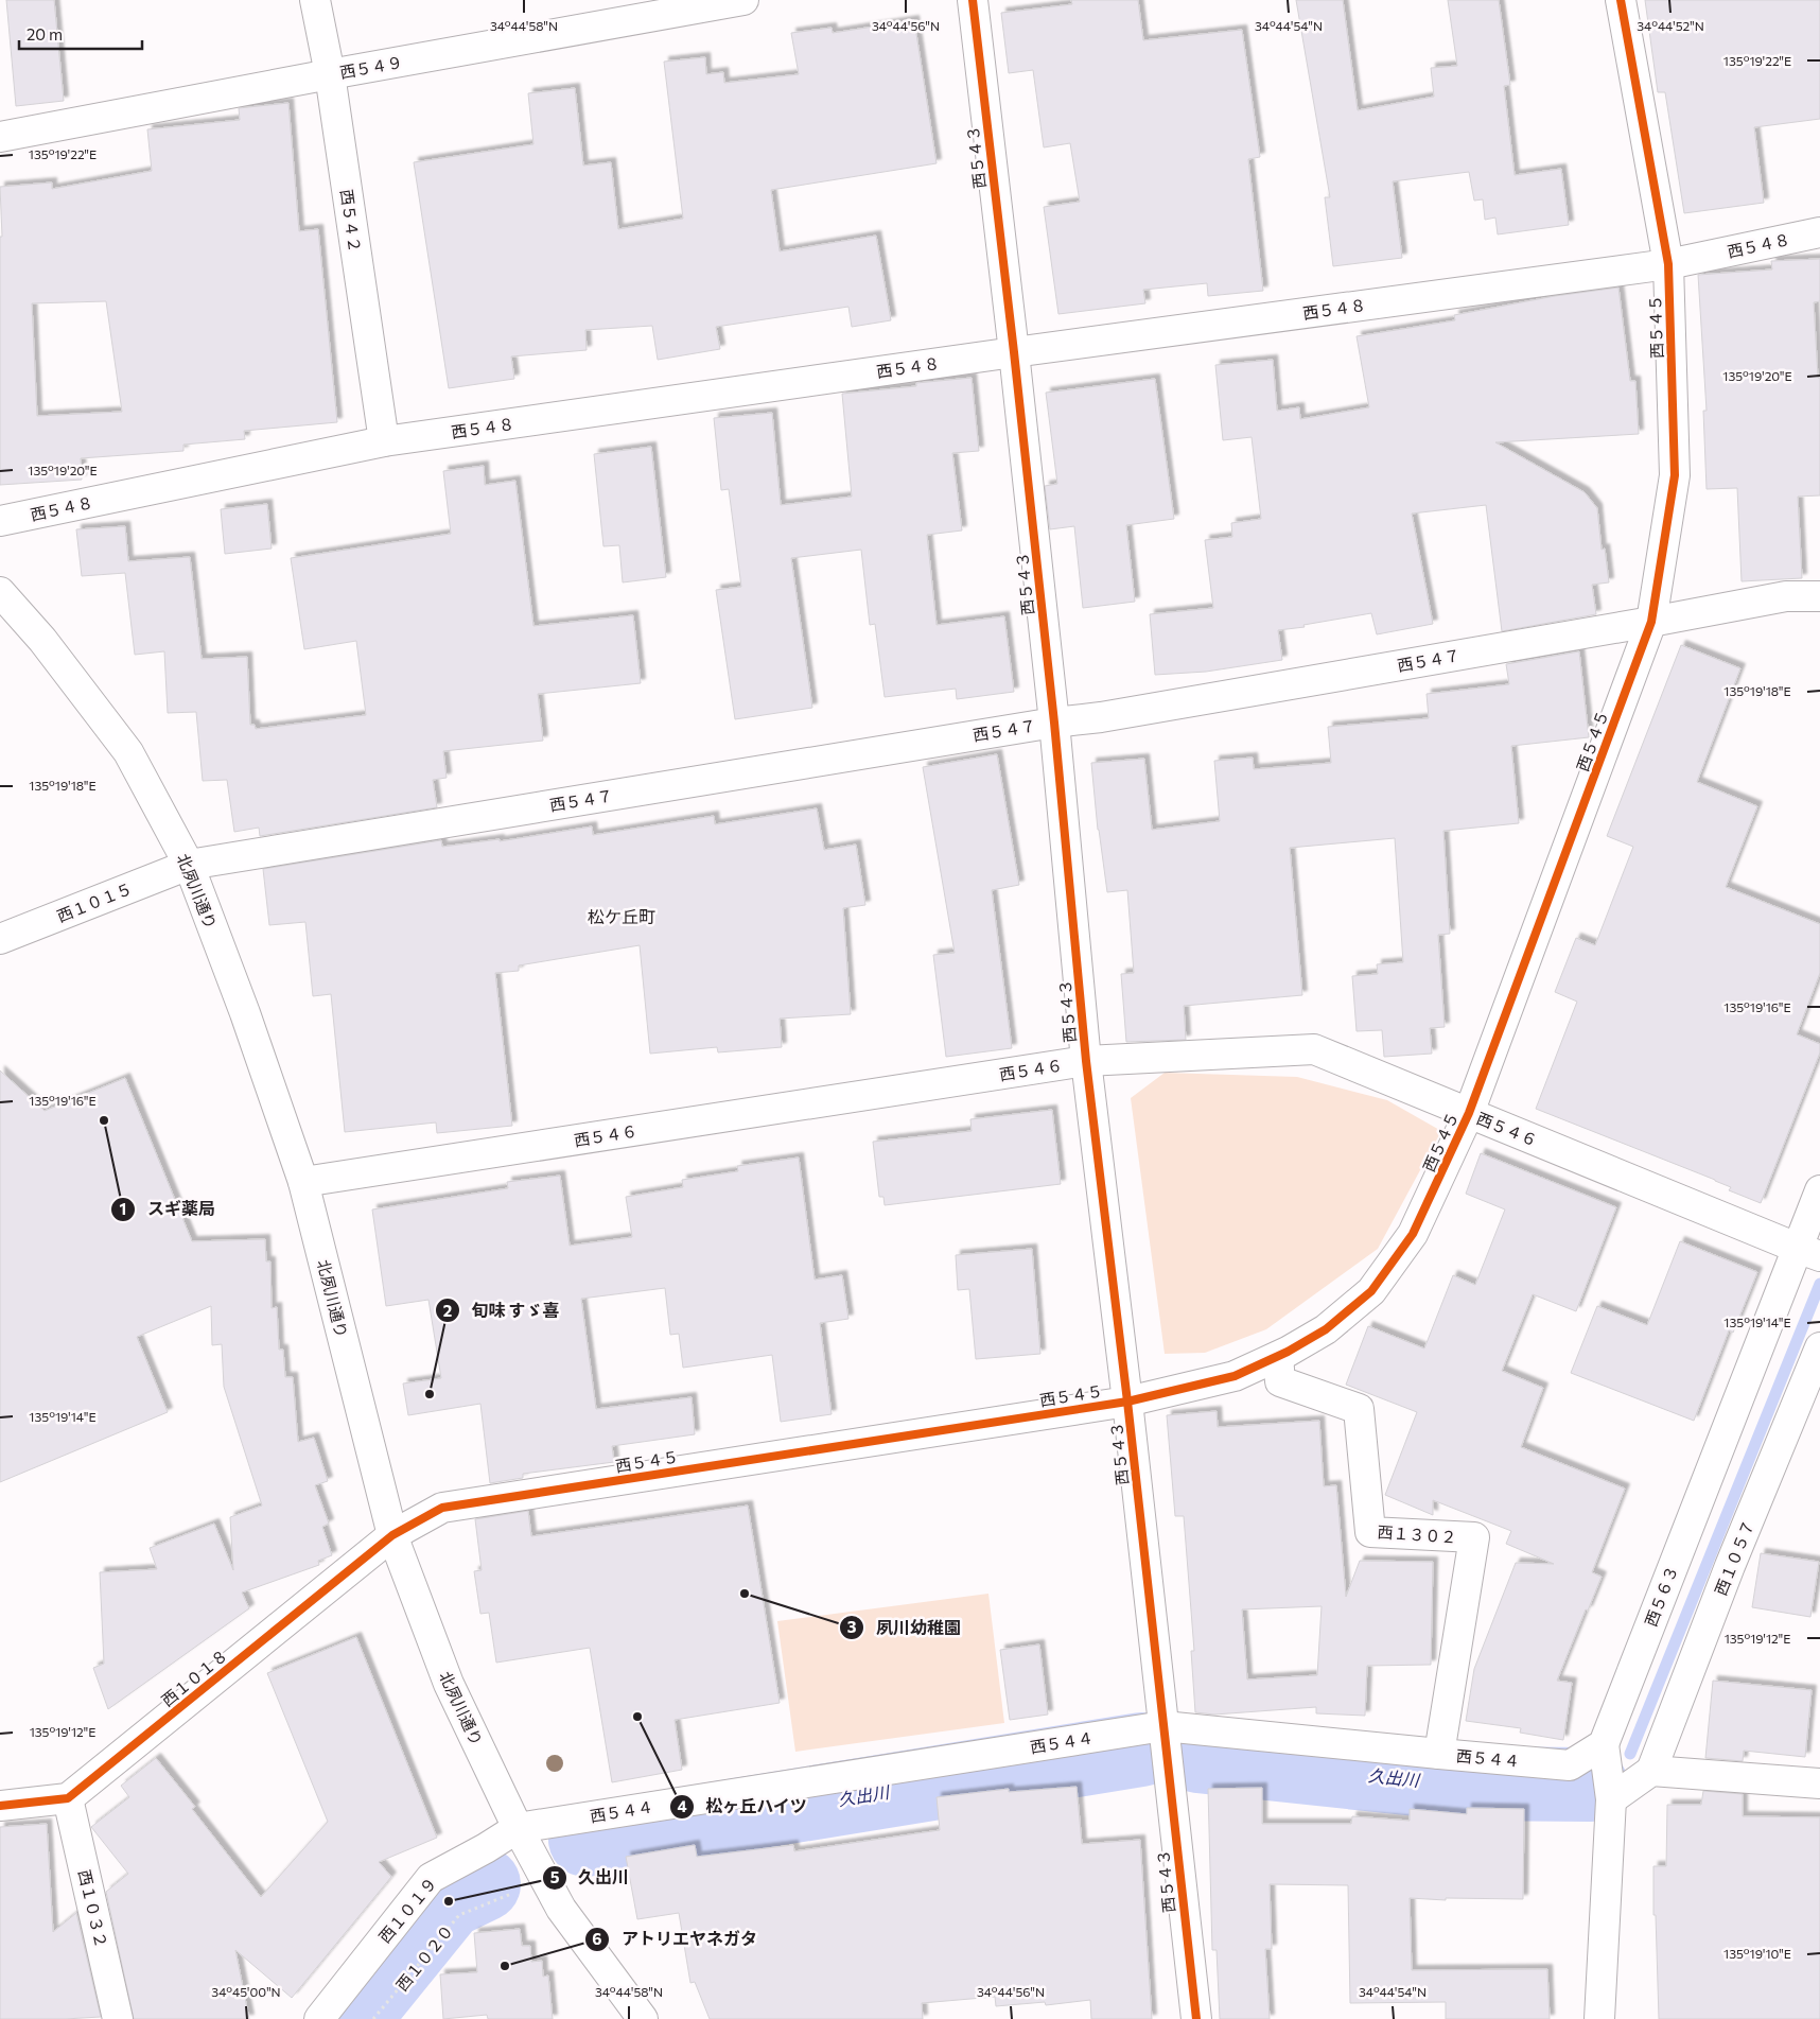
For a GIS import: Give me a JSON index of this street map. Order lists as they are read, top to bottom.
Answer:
{
  "streets": {
    "street": [
      "西５４９",
      "西５４３",
      "西５４２",
      "西５４８",
      "西５４５",
      "西５４７",
      "北夙川通り",
      "西１０１５",
      "西５４６",
      "西１３０２",
      "西１０５７",
      "西５６３",
      "西１０１８",
      "西５４４",
      "西１０３２",
      "西１０１９"
    ],
    "path": ["西１０２０"]
  },
  "crossings": [
    ["西５４９", "西５４２"],
    ["西５４３", "西５４８"],
    ["西５４３", "西５４５"],
    ["西５４３", "西５４７"],
    ["西５４３", "西５４６"],
    ["西５４３", "西５４４"],
    ["西５４２", "西５４８"],
    ["西５４８", "西５４５"],
    ["西５４５", "西５４７"],
    ["西５４５", "北夙川通り"],
    ["西５４５", "西５４６"],
    ["西５４５", "西１３０２"],
    ["西５４５", "西１０１８"],
    ["西５４７", "北夙川通り"],
    ["西５４７", "西１０１５"],
    ["北夙川通り", "西１０１５"],
    ["北夙川通り", "西５４６"],
    ["北夙川通り", "西１０１８"],
    ["北夙川通り", "西５４４"],
    ["北夙川通り", "西１０１９"],
    ["西５４６", "西５６３"],
    ["西１３０２", "西５４４"],
    ["西５６３", "西５４４"],
    ["西１０１８", "西１０３２"],
    ["西５４４", "西１０１９"]
  ],
  "districts": ["松ケ丘町"],
  "water": ["久出川"],
  "places": [
    "スギ薬局",
    "旬味 すゞ喜",
    "夙川幼稚園",
    "松ヶ丘ハイツ",
    "久出川",
    "アトリエヤネガタ"
  ],
  "scale_bar": "20 m",
  "coordinates": [
    "34°44'58\"N",
    "34°44'56\"N",
    "34°44'54\"N",
    "34°44'52\"N",
    "135°19'22\"E",
    "135°19'20\"E",
    "135°19'18\"E",
    "135°19'16\"E",
    "135°19'14\"E",
    "135°19'12\"E",
    "135°19'10\"E",
    "34°45'00\"N"
  ]
}
